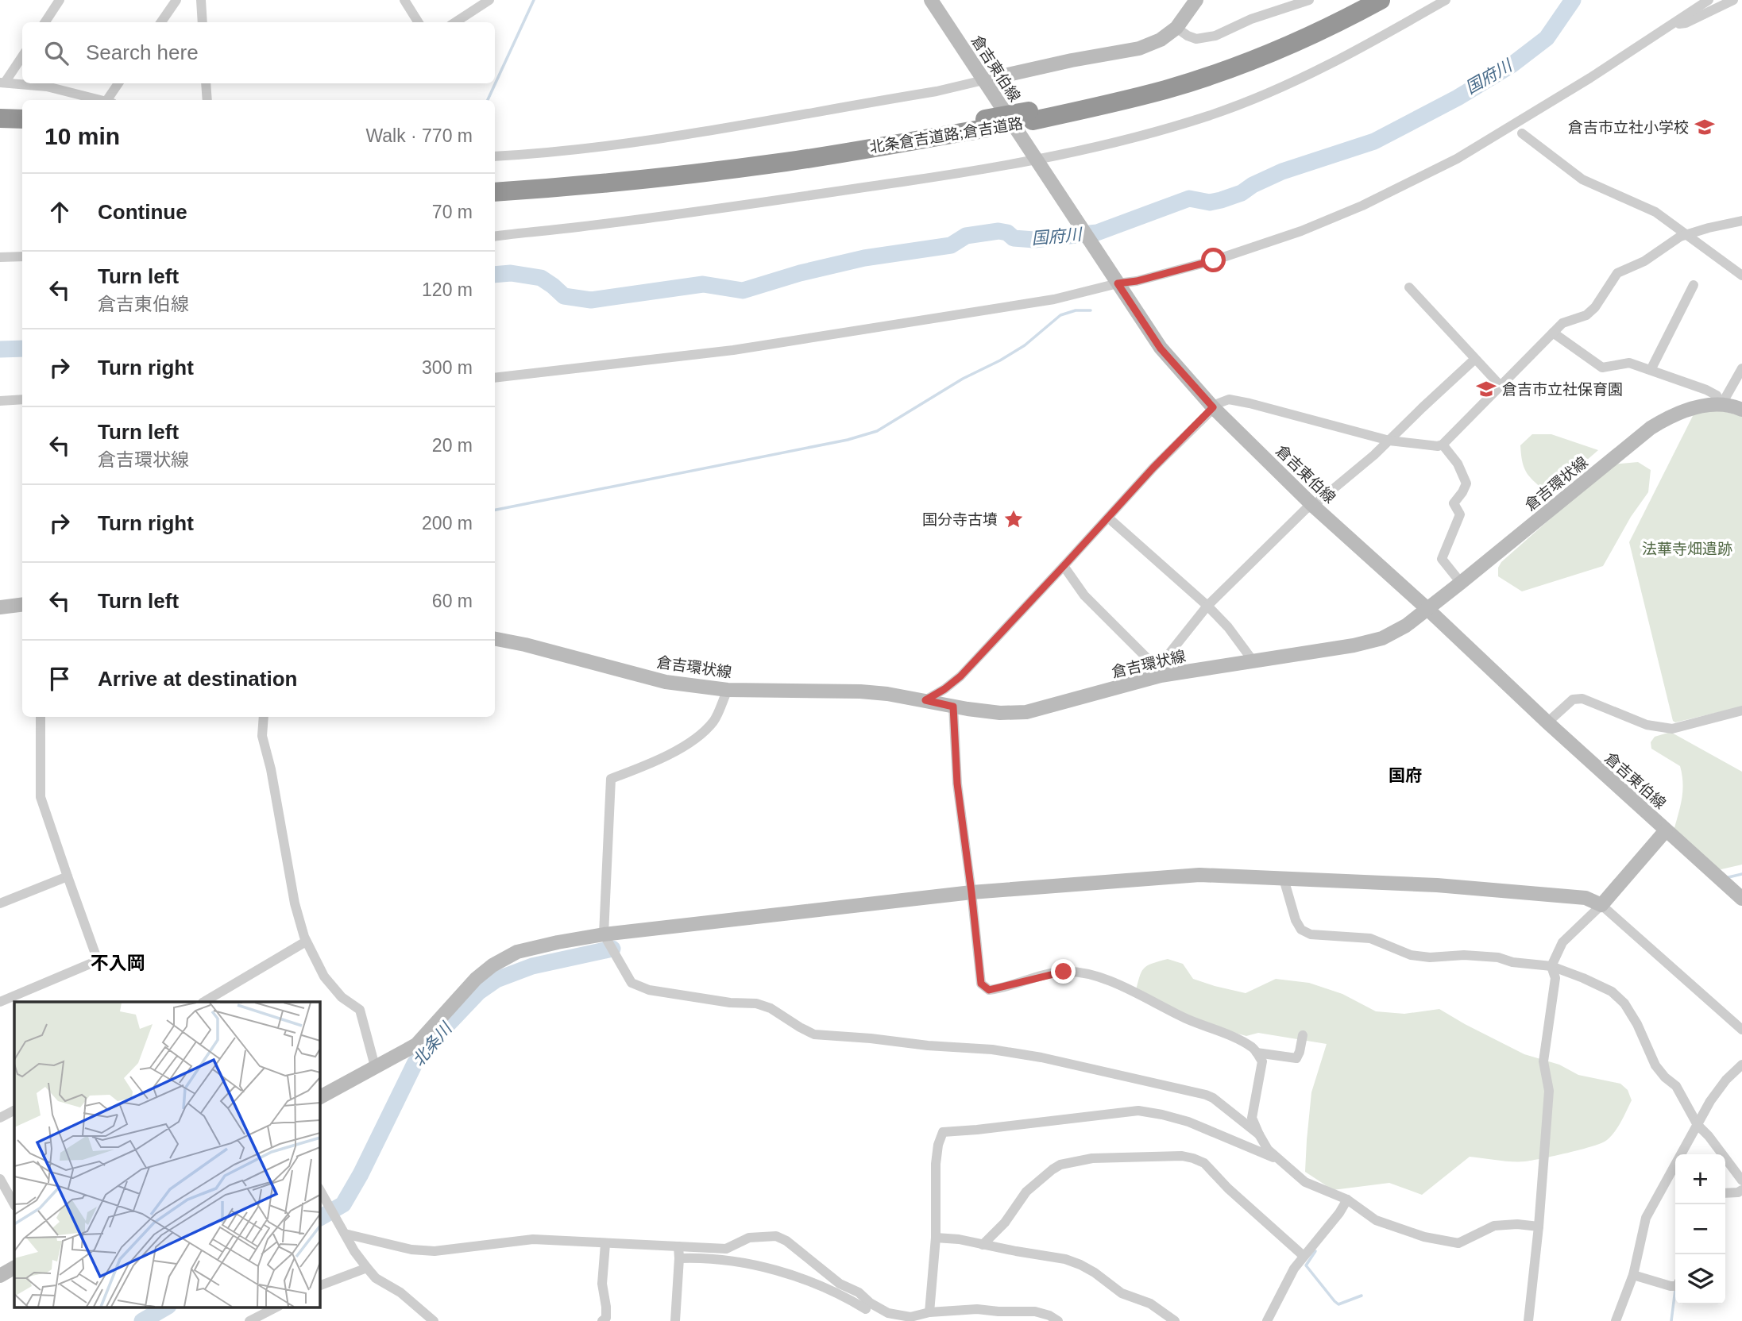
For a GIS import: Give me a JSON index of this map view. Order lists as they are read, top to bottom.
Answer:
{
  "streets": {
    "highway": ["北条倉吉道路;倉吉道路"],
    "main road": ["倉吉東伯線", "倉吉環状線"]
  },
  "crossings": [
    ["倉吉東伯線", "倉吉環状線"]
  ],
  "districts": ["国府", "不入岡"],
  "water": ["国府川", "北条川"],
  "parks": ["法華寺畑遺跡"],
  "places": {
    "school or university": ["倉吉市立社小学校", "倉吉市立社保育園"],
    "place": ["国分寺古墳"]
  },
  "page": {
    "search": "Search here",
    "heading": ["10 min", "Walk · 770 m"],
    "list": [
      ["Continue", "70 m"],
      ["Turn left", "倉吉東伯線", "120 m"],
      ["Turn right", "300 m"],
      ["Turn left", "倉吉環状線", "20 m"],
      ["Turn right", "200 m"],
      ["Turn left", "60 m"],
      "Arrive at destination"
    ],
    "map_buttons": ["+", "−"]
  }
}
